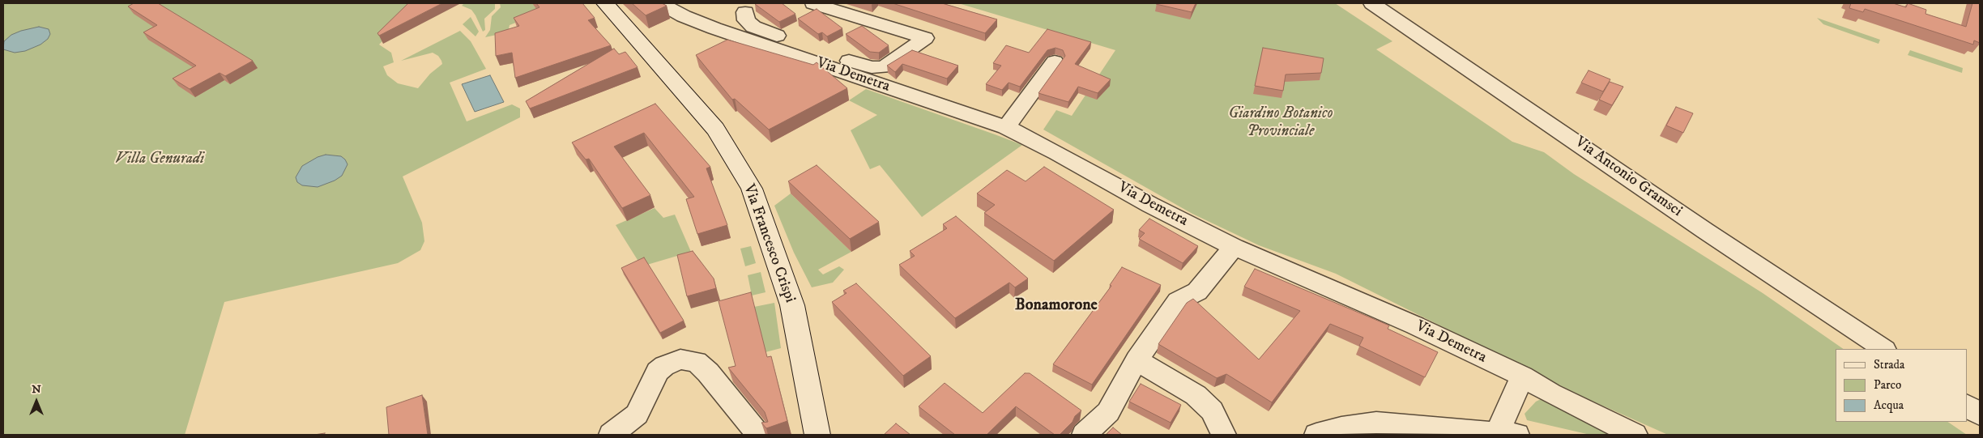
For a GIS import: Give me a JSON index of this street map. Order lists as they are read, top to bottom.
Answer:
{
  "streets": {
    "main road": ["Via Francesco Crispi"],
    "street": ["Via Demetra", "Via Antonio Gramsci"]
  },
  "districts": ["Bonamorone"],
  "parks": ["Giardino Botanico Provinciale", "Villa Genuradi"],
  "legend": ["Strada", "Parco", "Acqua"],
  "north": "top"
}
